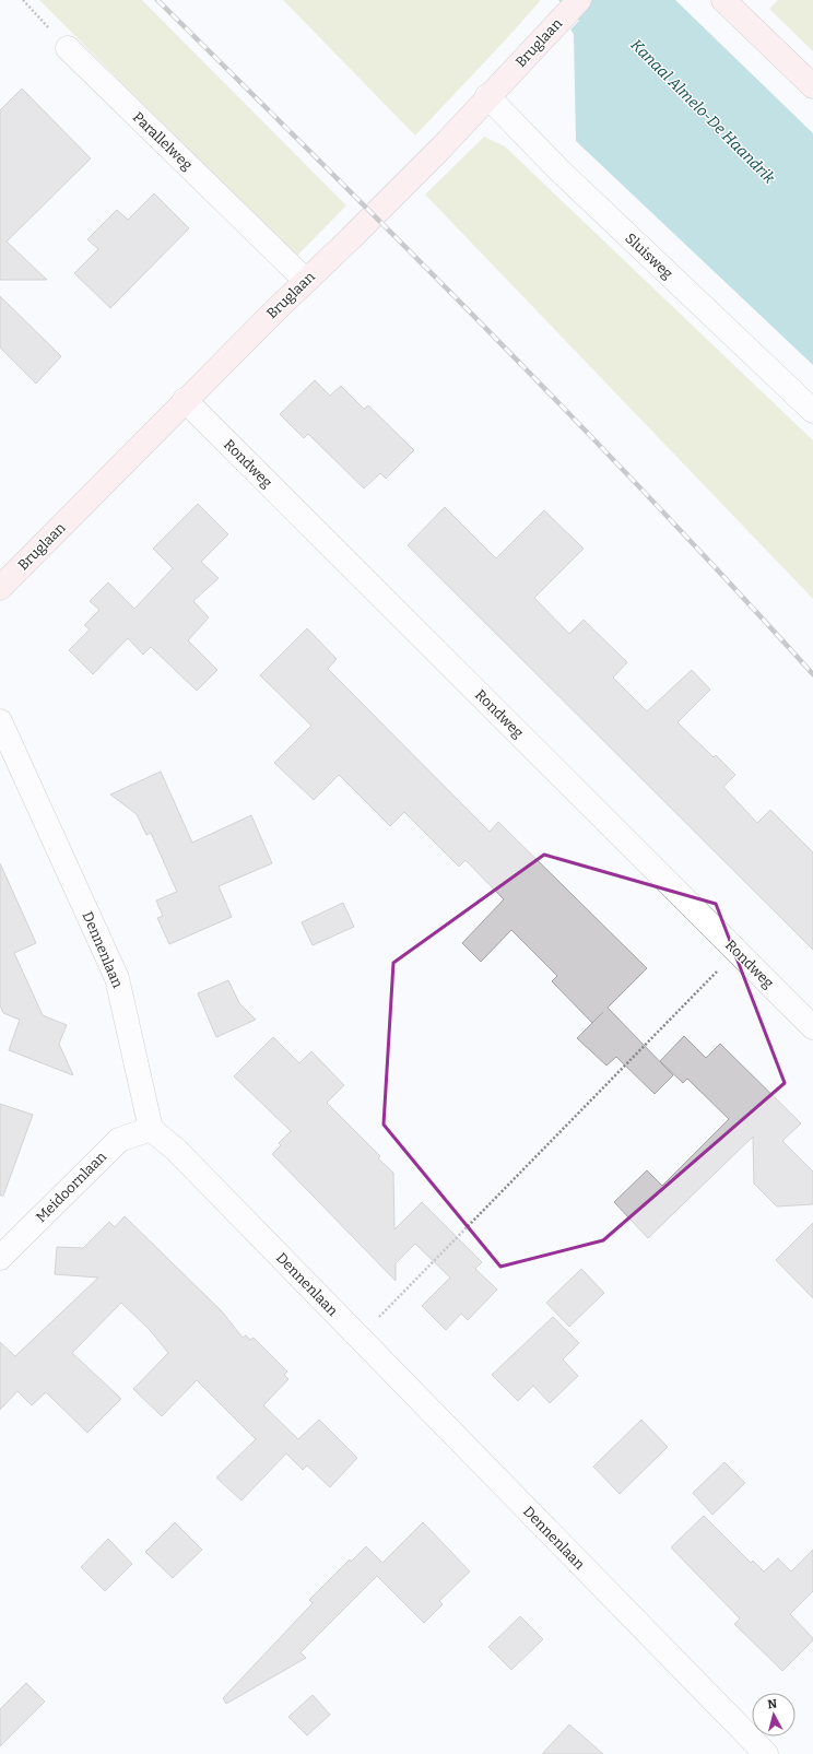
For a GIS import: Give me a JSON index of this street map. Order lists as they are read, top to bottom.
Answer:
{
  "streets": {
    "street": [
      "Bruglaan",
      "Parallelweg",
      "Sluisweg",
      "Rondweg",
      "Dennenlaan",
      "Meidoornlaan"
    ]
  },
  "crossings": [
    ["Bruglaan", "Parallelweg"],
    ["Bruglaan", "Sluisweg"],
    ["Bruglaan", "Rondweg"],
    ["Dennenlaan", "Meidoornlaan"]
  ],
  "water": ["Kanaal Almelo-De Haandrik"],
  "north": "top"
}
